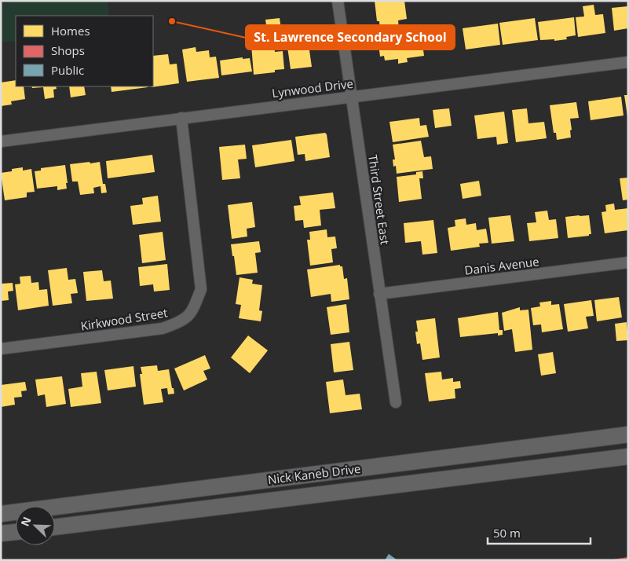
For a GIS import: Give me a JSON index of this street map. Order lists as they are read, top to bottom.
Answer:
{
  "streets": {
    "street": [
      "Lynwood Drive",
      "Third Street East",
      "Danis Avenue",
      "Kirkwood Street",
      "Nick Kaneb Drive"
    ]
  },
  "crossings": [
    ["Lynwood Drive", "Third Street East"],
    ["Lynwood Drive", "Kirkwood Street"],
    ["Third Street East", "Danis Avenue"]
  ],
  "places": ["St. Lawrence Secondary School"],
  "legend": ["Homes", "Shops", "Public"],
  "scale_bar": "50 m",
  "north": "top left"
}
